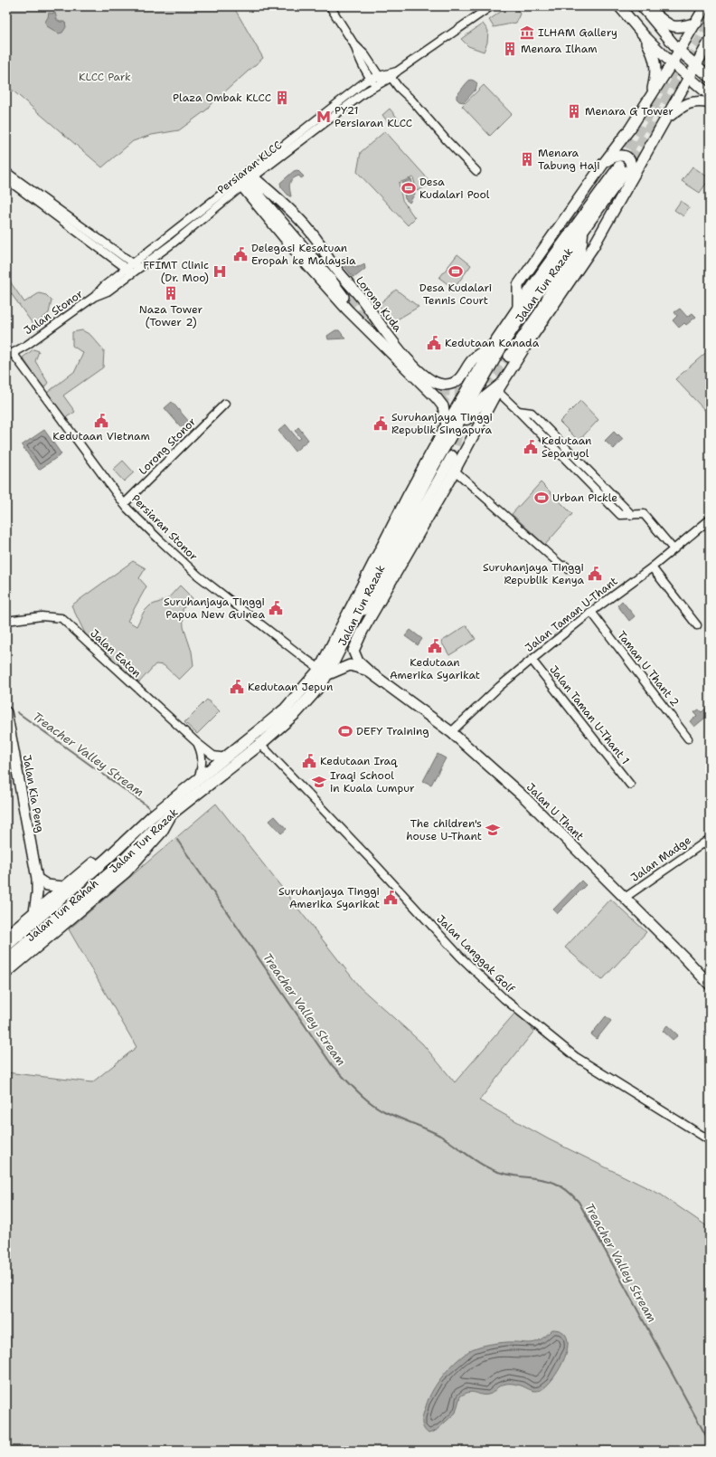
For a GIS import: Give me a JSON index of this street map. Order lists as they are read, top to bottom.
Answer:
{
  "streets": {
    "main road": ["Jalan Tun Razak"],
    "street": [
      "Persiaran KLCC",
      "Lorong Kuda",
      "Jalan Stonor",
      "Lorong Stonor",
      "Persiaran Stonor",
      "Jalan Taman U-Thant",
      "Jalan Eaton",
      "Taman U Thant 2",
      "Jalan Taman U-Thant 1",
      "Jalan Kia Peng",
      "Jalan U Thant",
      "Jalan Madge",
      "Jalan Tun Rahah",
      "Jalan Langgak Golf"
    ]
  },
  "crossings": [
    ["Persiaran KLCC", "Lorong Kuda"],
    ["Persiaran KLCC", "Jalan Stonor"],
    ["Jalan Tun Razak", "Lorong Kuda"],
    ["Jalan Tun Razak", "Persiaran Stonor"],
    ["Jalan Tun Razak", "Jalan Eaton"],
    ["Jalan Tun Razak", "Jalan U Thant"],
    ["Jalan Tun Razak", "Jalan Tun Rahah"],
    ["Jalan Tun Razak", "Jalan Langgak Golf"],
    ["Jalan Stonor", "Persiaran Stonor"],
    ["Lorong Stonor", "Persiaran Stonor"],
    ["Persiaran Stonor", "Jalan U Thant"],
    ["Jalan Taman U-Thant", "Taman U Thant 2"],
    ["Jalan Taman U-Thant", "Jalan Taman U-Thant 1"],
    ["Jalan Taman U-Thant", "Jalan U Thant"],
    ["Jalan U Thant", "Jalan Madge"]
  ],
  "water": ["Treacher Valley Stream"],
  "parks": ["KLCC Park"],
  "places": {
    "museum": ["ILHAM Gallery"],
    "building": [
      "Menara Ilham",
      "Plaza Ombak KLCC",
      "Menara G Tower",
      "Menara Tabung Haji",
      "Naza Tower (Tower 2)"
    ],
    "metro station": ["PY21 Persiaran KLCC"],
    "sports": [
      "Desa Kudalari Pool",
      "Desa Kudalari Tennis Court",
      "Urban Pickle",
      "DEFY Training"
    ],
    "public building": [
      "Delegasi Kesatuan Eropah ke Malaysia",
      "Kedutaan Kanada",
      "Kedutaan Vietnam",
      "Suruhanjaya Tinggi Republik Singapura",
      "Kedutaan Sepanyol",
      "Suruhanjaya Tinggi Republik Kenya",
      "Suruhanjaya Tinggi Papua New Guinea",
      "Kedutaan Amerika Syarikat",
      "Kedutaan Jepun",
      "Kedutaan Iraq",
      "Suruhanjaya Tinggi Amerika Syarikat"
    ],
    "hospital": ["FFIMT Clinic (Dr. Moo)"],
    "school or university": ["Iraqi School in Kuala Lumpur", "The children's house U-Thant"]
  }
}
